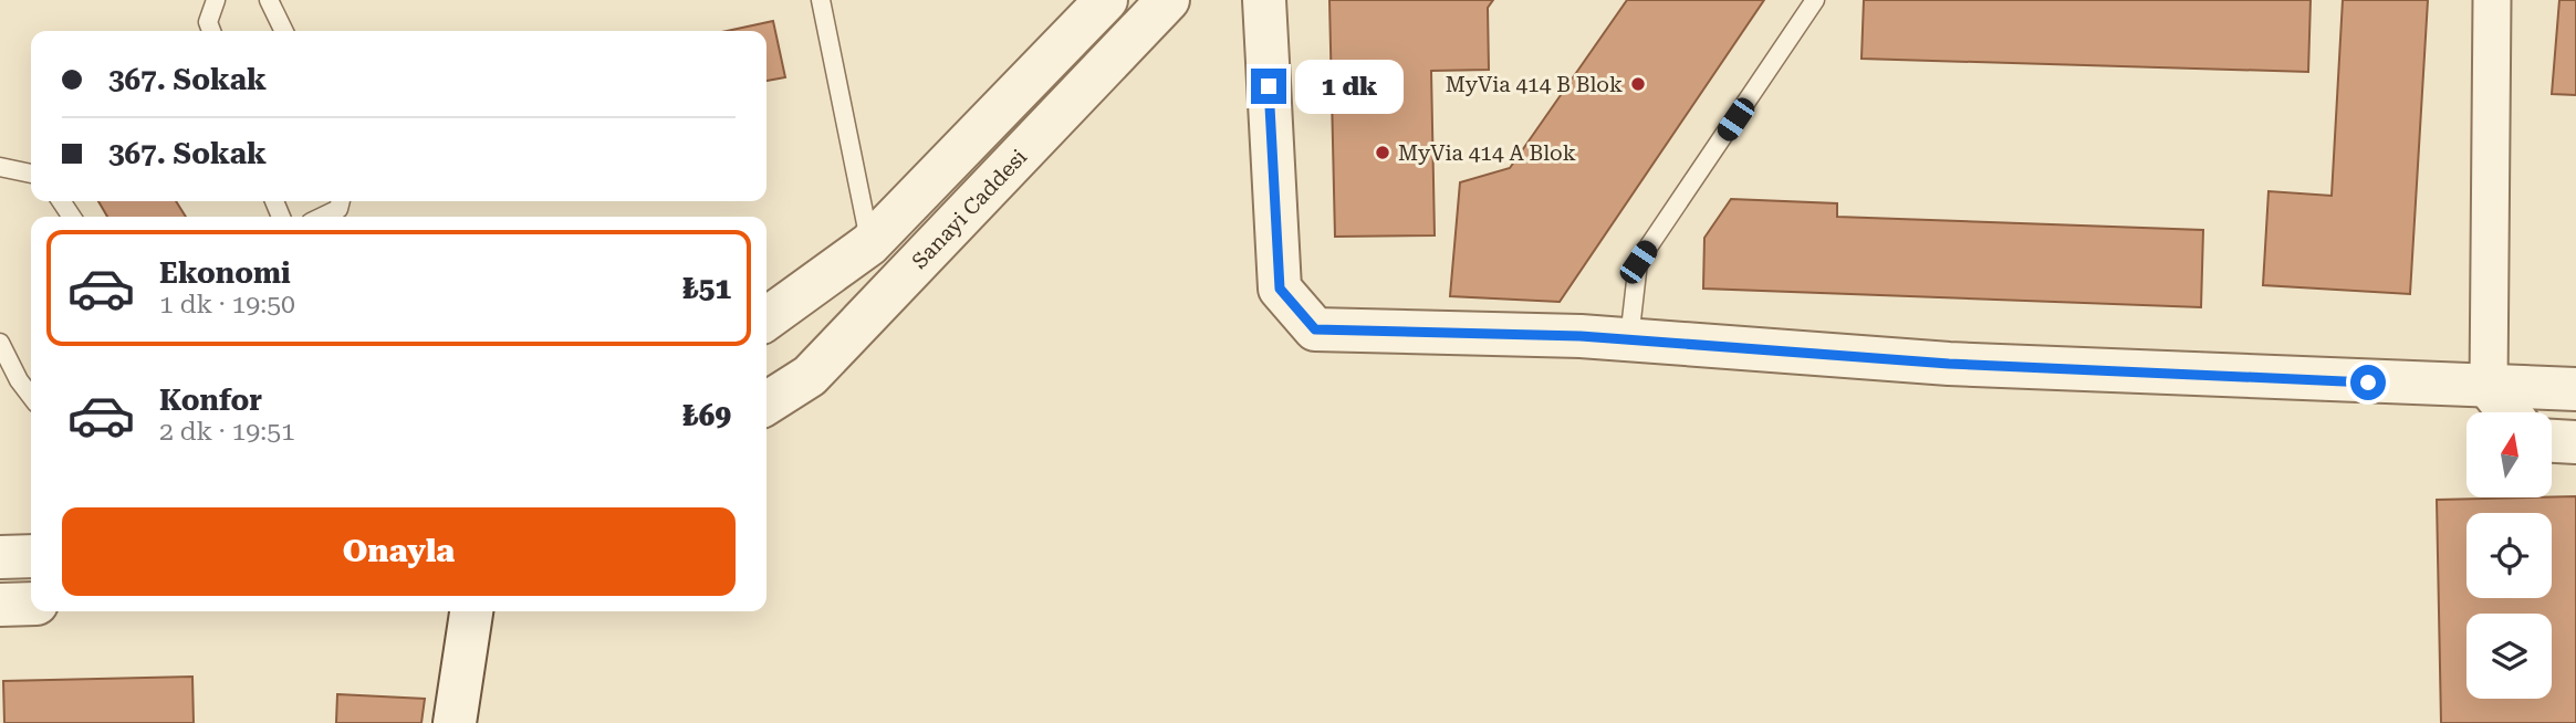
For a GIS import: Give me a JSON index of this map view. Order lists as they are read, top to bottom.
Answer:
{
  "streets": {
    "street": ["Sanayi Caddesi"]
  },
  "places": ["MyVia 414 B Blok", "MyVia 414 A Blok"],
  "north": "top",
  "page": {
    "banner": ["367. Sokak", "367. Sokak"],
    "bubble": "1 dk",
    "list": [
      {
        "name": "Ekonomi",
        "note": "1 dk · 19:50",
        "value": "₺51"
      },
      {
        "name": "Konfor",
        "note": "2 dk · 19:51",
        "value": "₺69"
      }
    ],
    "buttons": "Onayla"
  }
}
